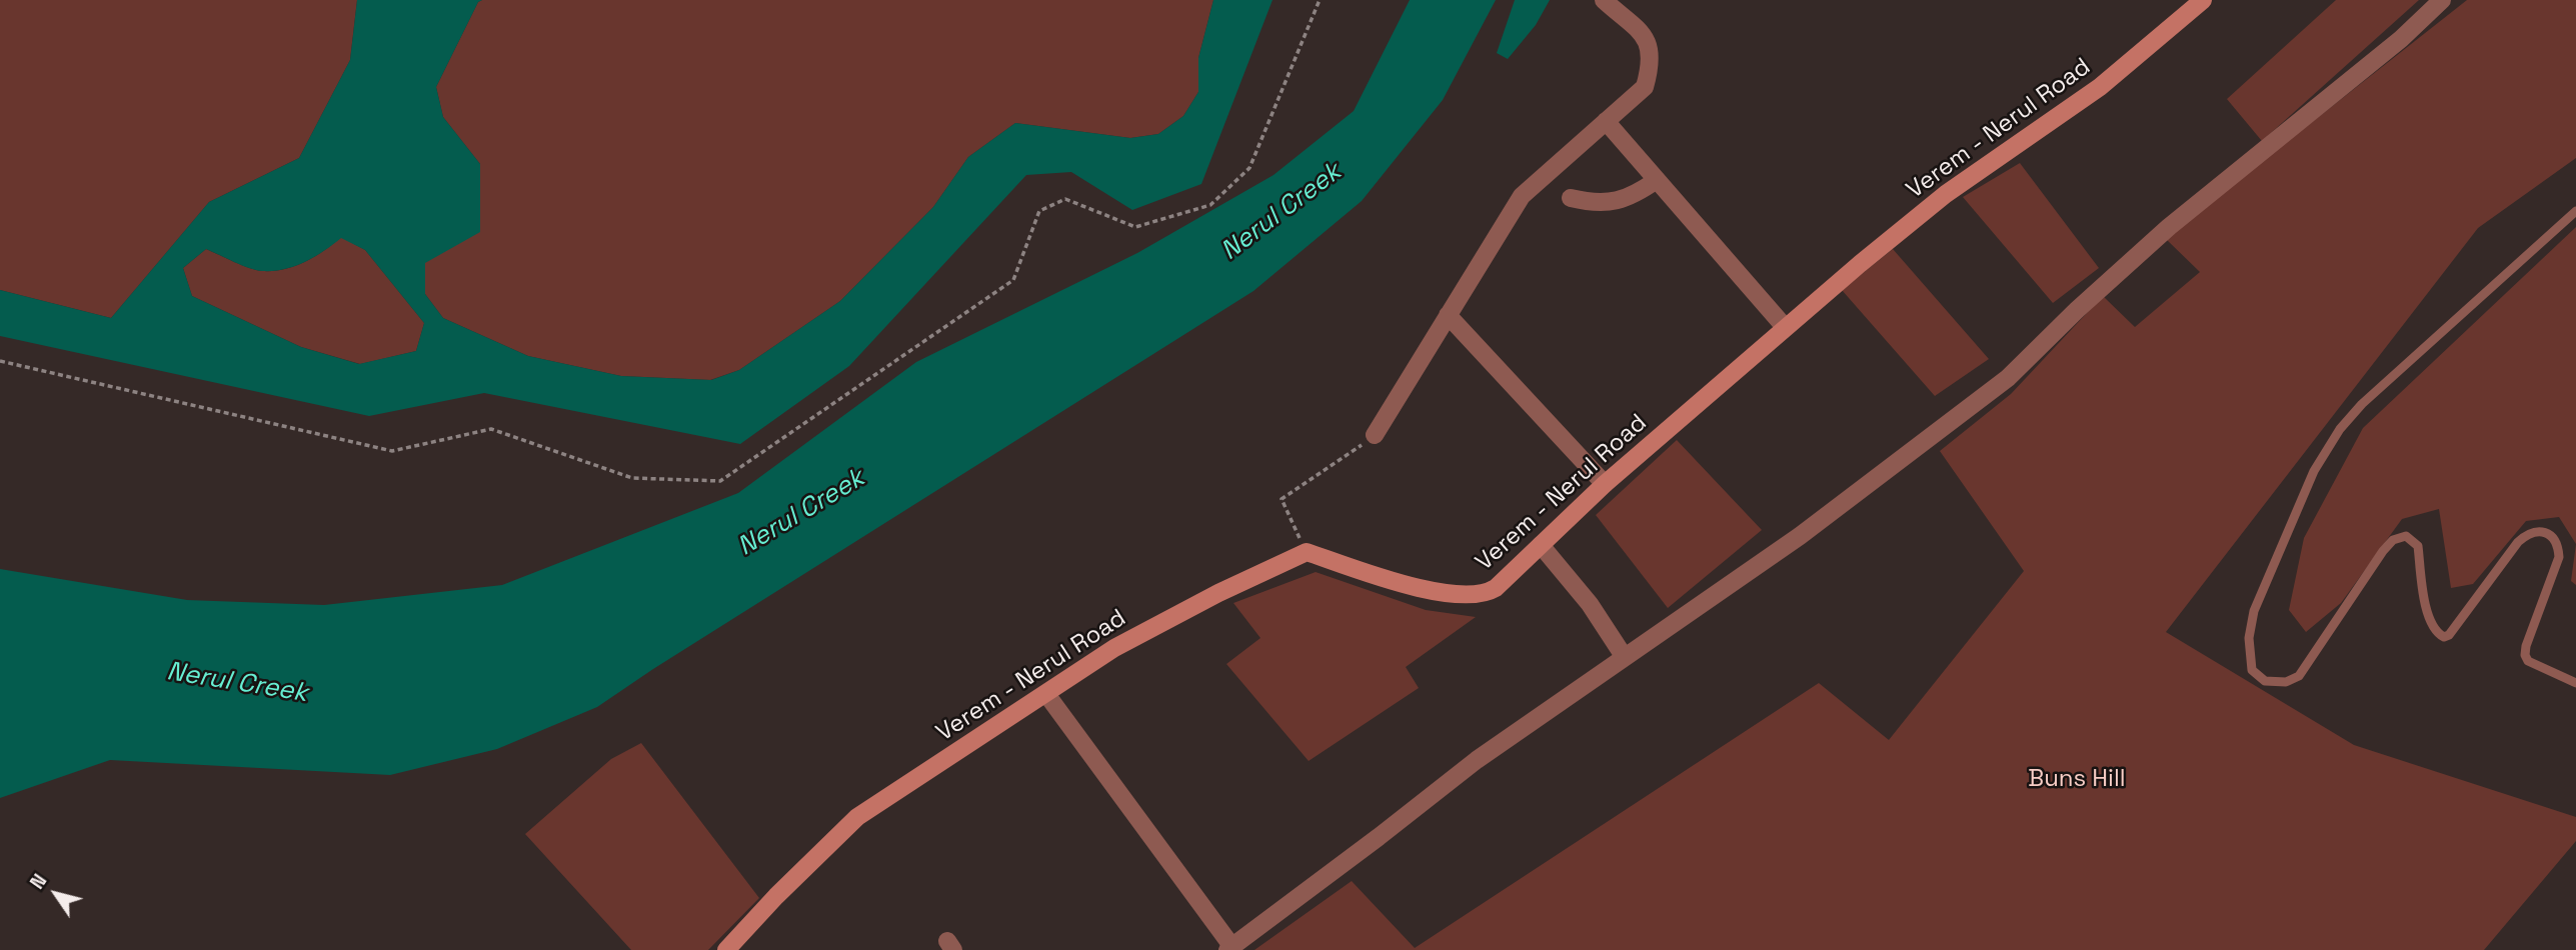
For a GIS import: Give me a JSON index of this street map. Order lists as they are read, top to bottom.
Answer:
{
  "streets": {
    "main road": ["Verem - Nerul Road"]
  },
  "water": ["Nerul Creek"],
  "parks": ["Buns Hill"],
  "north": "top left"
}
